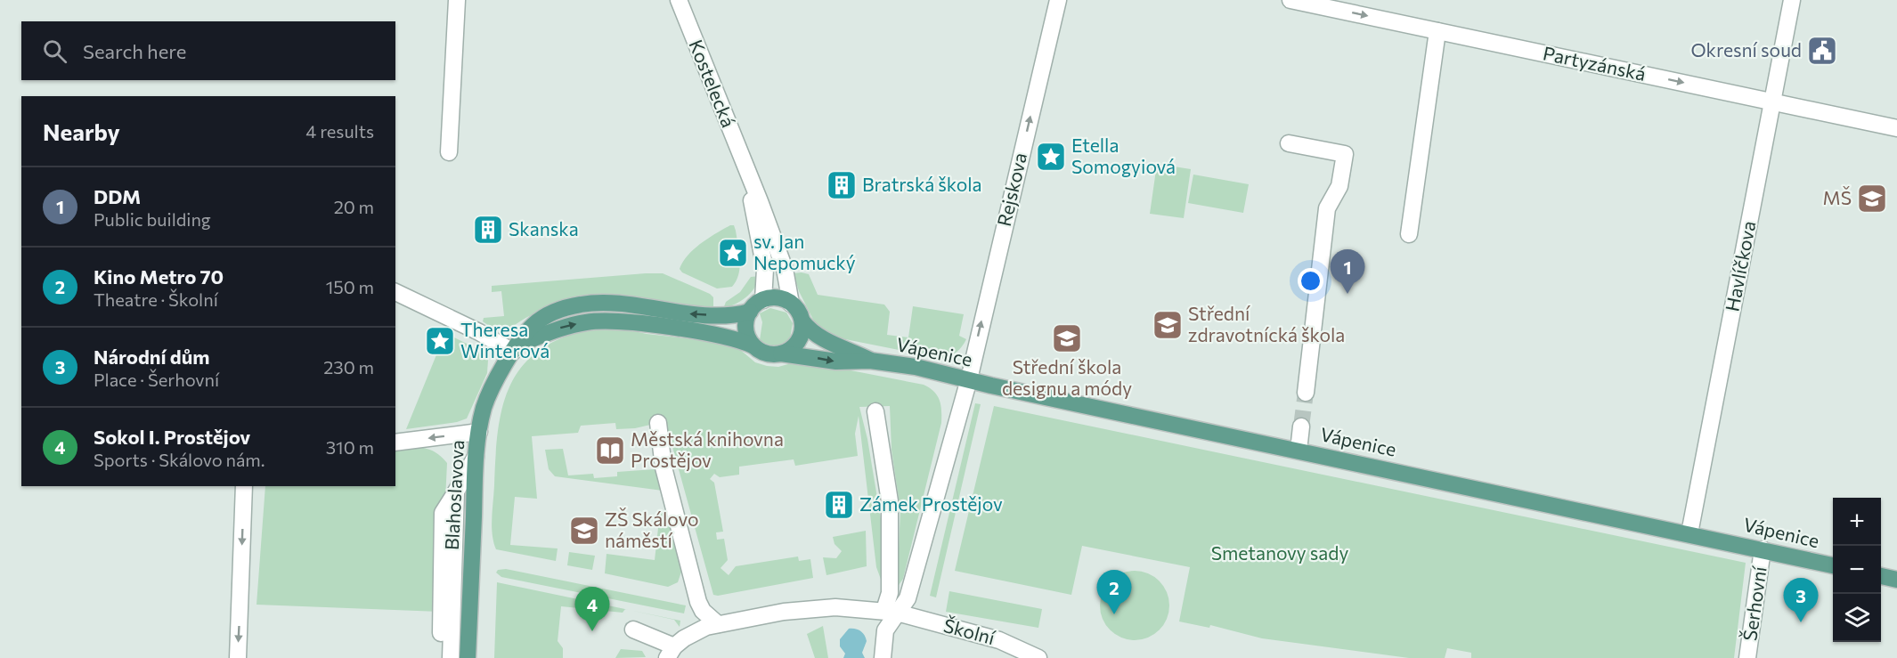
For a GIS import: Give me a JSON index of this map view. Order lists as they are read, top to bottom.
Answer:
{
  "streets": {
    "main road": ["Vápenice", "Blahoslavova"],
    "street": [
      "Partyzánská",
      "Kostelecká",
      "Rejskova",
      "Havlíčkova",
      "Šerhovní",
      "Školní"
    ]
  },
  "crossings": [
    ["Partyzánská", "Havlíčkova"],
    ["Kostelecká", "Vápenice"],
    ["Kostelecká", "Blahoslavova"],
    ["Rejskova", "Vápenice"],
    ["Rejskova", "Školní"],
    ["Havlíčkova", "Vápenice"],
    ["Vápenice", "Blahoslavova"],
    ["Vápenice", "Šerhovní"]
  ],
  "one_way": ["Partyzánská", "Rejskova"],
  "parks": ["Smetanovy sady"],
  "places": {
    "public building": ["Okresní soud"],
    "place": ["Etella Somogyiová", "sv. Jan Nepomucký", "Theresa Winterová"],
    "building": ["Bratrská škola", "Skanska", "Zámek Prostějov"],
    "school or university": [
      "MŠ",
      "Střední zdravotnícká škola",
      "Střední škola designu a módy",
      "ZŠ Skálovo náměstí"
    ],
    "library": ["Městská knihovna Prostějov"]
  },
  "page": {
    "search": "Search here",
    "heading": ["Nearby", "4 results"],
    "list": [
      {
        "mark": "1",
        "name": "DDM",
        "note": "Public building",
        "value": "20 m"
      },
      {
        "mark": "2",
        "name": "Kino Metro 70",
        "note": "Theatre · Školní",
        "value": "150 m"
      },
      {
        "mark": "3",
        "name": "Národní dům",
        "note": "Place · Šerhovní",
        "value": "230 m"
      },
      {
        "mark": "4",
        "name": "Sokol I. Prostějov",
        "note": "Sports · Skálovo nám.",
        "value": "310 m"
      }
    ],
    "pins": [
      "1",
      "2",
      "3",
      "4"
    ],
    "map_buttons": ["+", "−"]
  }
}
